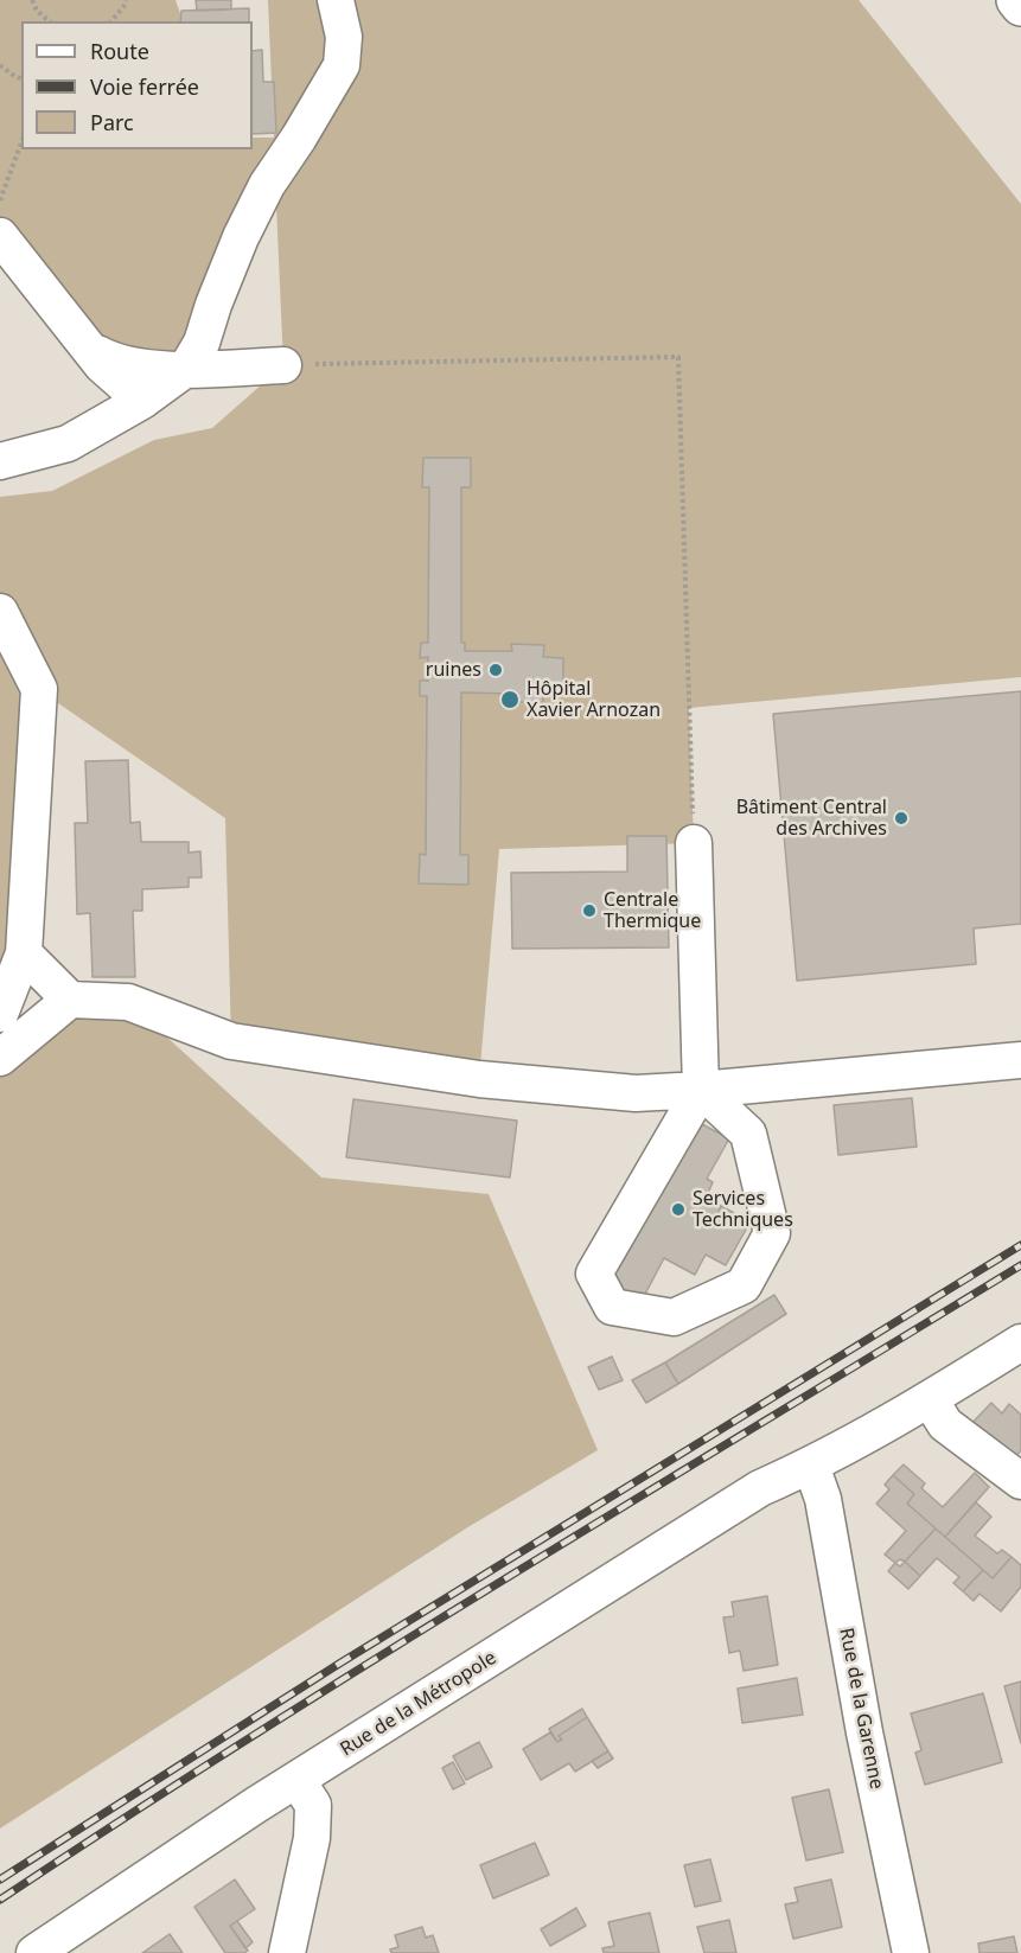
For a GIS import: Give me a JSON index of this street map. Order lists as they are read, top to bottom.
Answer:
{
  "streets": {
    "street": ["Rue de la Métropole", "Rue de la Garenne"]
  },
  "crossings": [
    ["Rue de la Métropole", "Rue de la Garenne"]
  ],
  "places": [
    "ruines",
    "Hôpital Xavier Arnozan",
    "Bâtiment Central des Archives",
    "Centrale Thermique",
    "Services Techniques"
  ],
  "legend": ["Route", "Voie ferrée", "Parc"]
}
